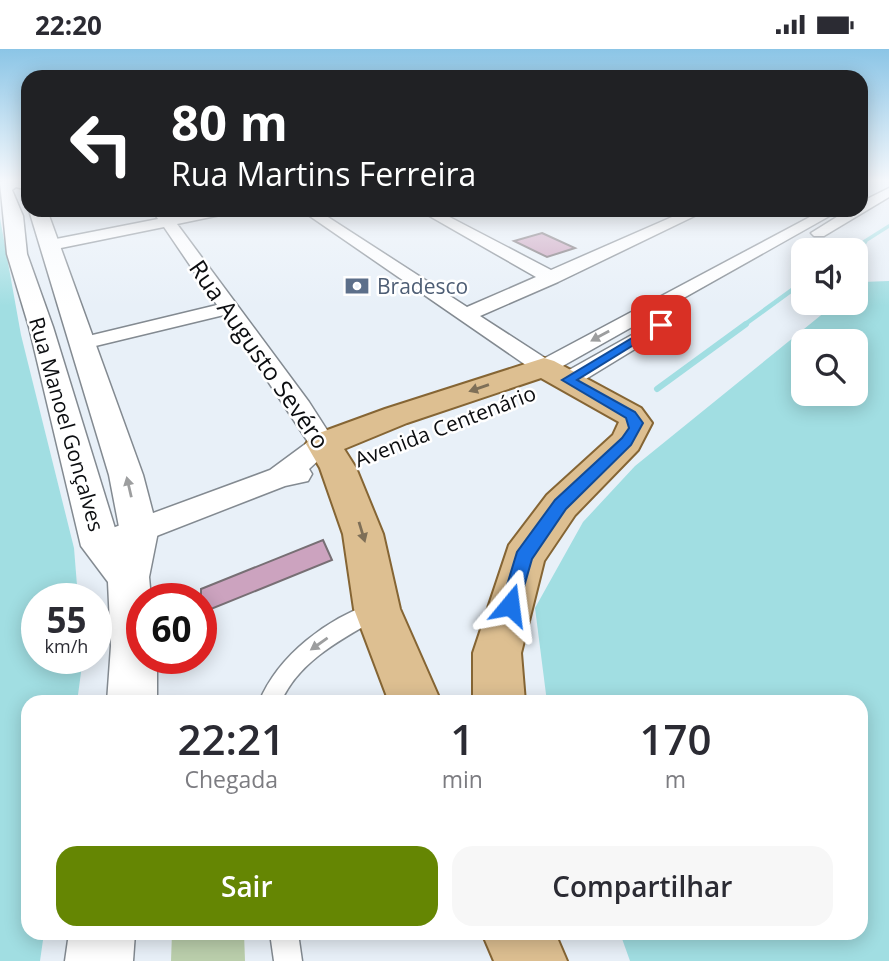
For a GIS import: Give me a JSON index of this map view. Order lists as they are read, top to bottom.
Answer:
{
  "streets": {
    "main road": ["Rua Augusto Sevéro", "Avenida Centenário"],
    "street": ["Rua Manoel Gonçalves"]
  },
  "crossings": [
    ["Rua Augusto Sevéro", "Avenida Centenário"],
    ["Rua Manoel Gonçalves", "Avenida Centenário"]
  ],
  "places": {
    "bank": ["Bradesco"]
  },
  "page": {
    "status": "22:20",
    "turn": ["80 m", "Rua Martins Ferreira"],
    "speed": "55 km/h",
    "limit": "60",
    "eta": [
      "22:21",
      "Chegada",
      "1",
      "min",
      "170",
      "m"
    ],
    "buttons": ["Sair", "Compartilhar"]
  }
}
